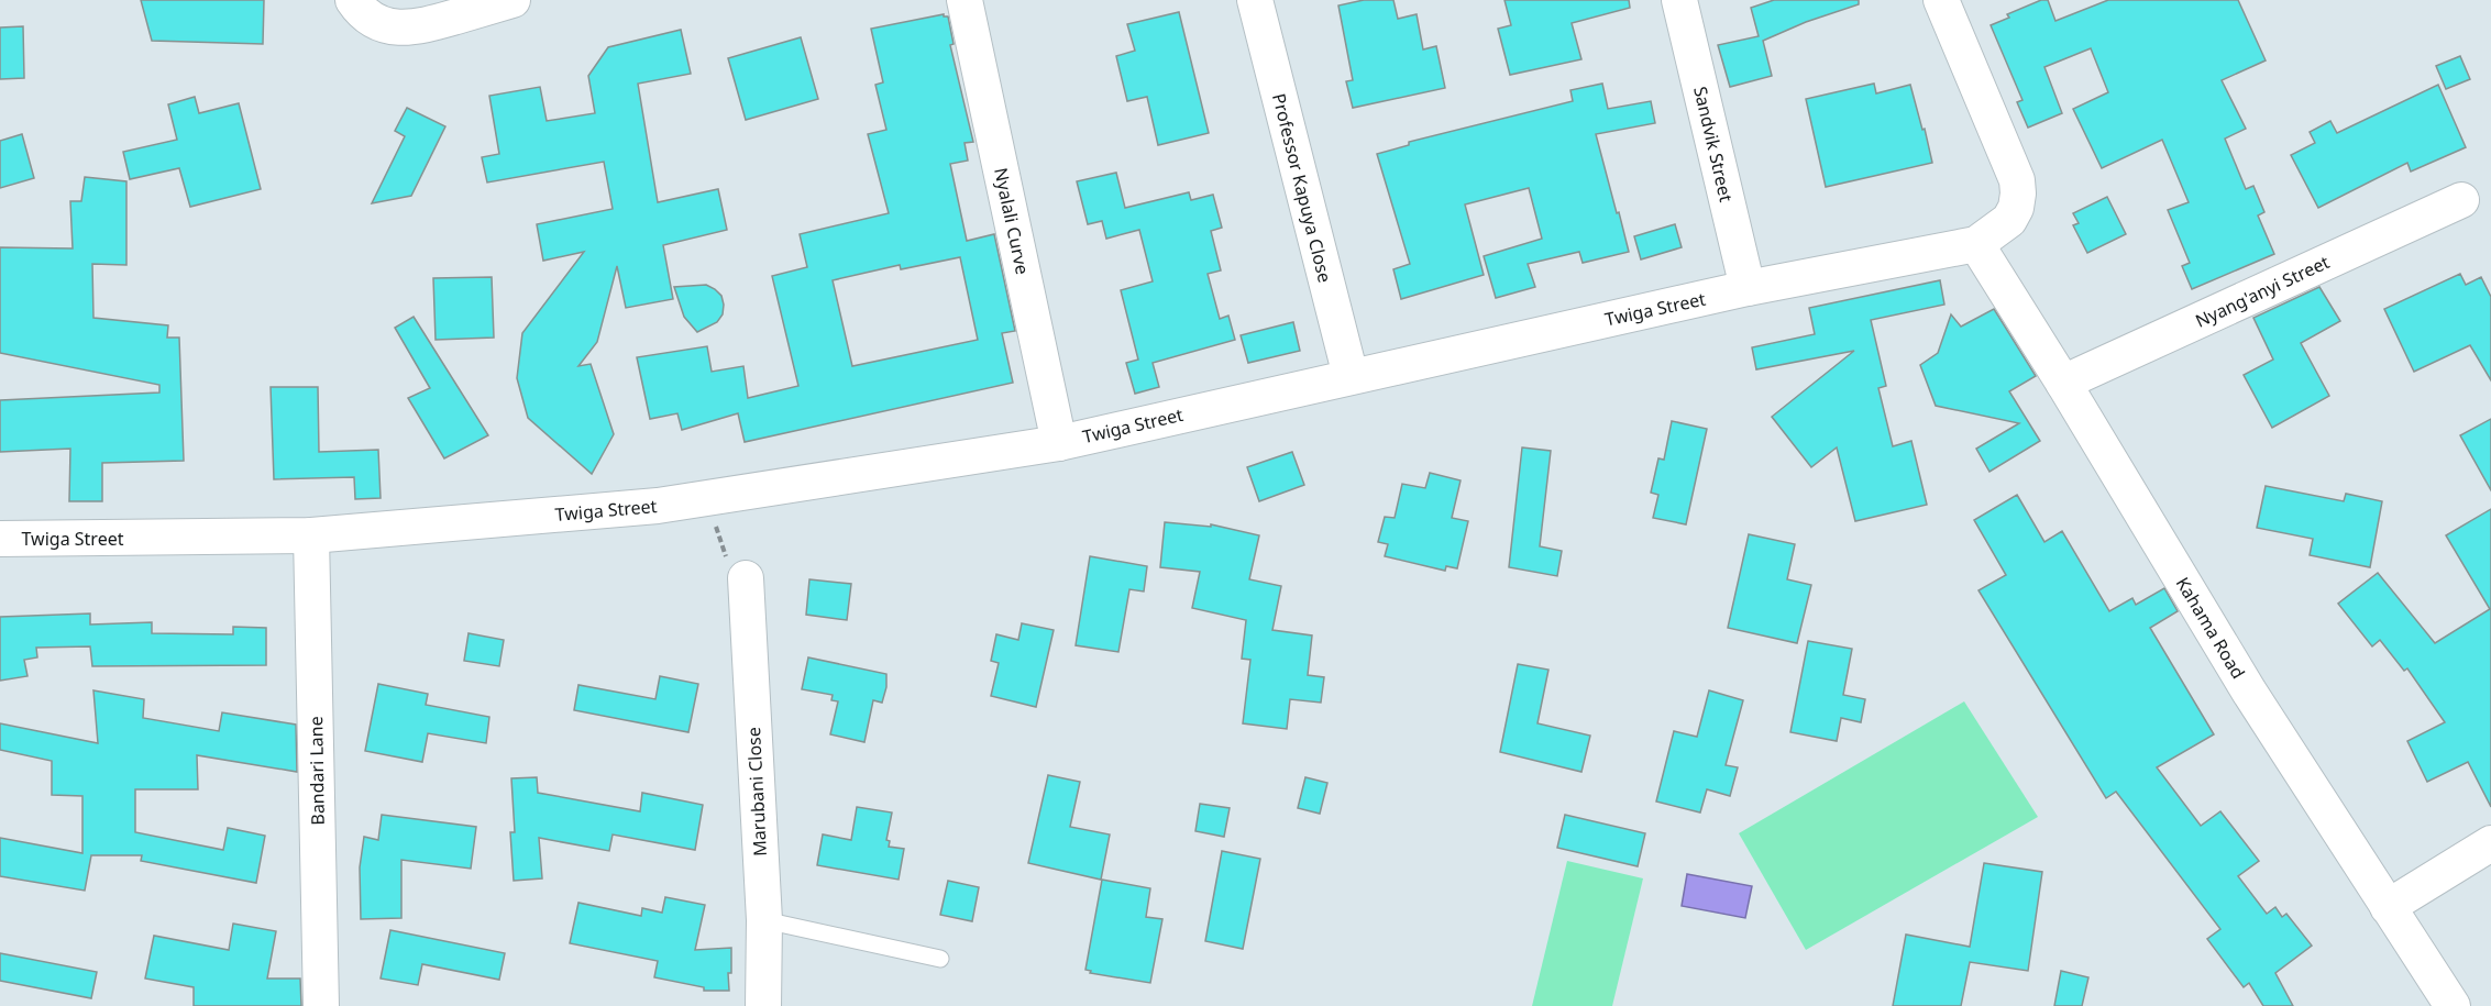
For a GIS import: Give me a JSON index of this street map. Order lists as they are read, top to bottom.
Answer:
{
  "streets": {
    "street": [
      "Sandvik Street",
      "Professor Kapuya Close",
      "Nyalali Curve",
      "Nyang'anyi Street",
      "Twiga Street",
      "Kahama Road",
      "Bandari Lane",
      "Marubani Close"
    ]
  },
  "crossings": [
    ["Sandvik Street", "Twiga Street"],
    ["Professor Kapuya Close", "Twiga Street"],
    ["Nyalali Curve", "Twiga Street"],
    ["Nyang'anyi Street", "Kahama Road"],
    ["Twiga Street", "Kahama Road"],
    ["Twiga Street", "Bandari Lane"]
  ]
}
